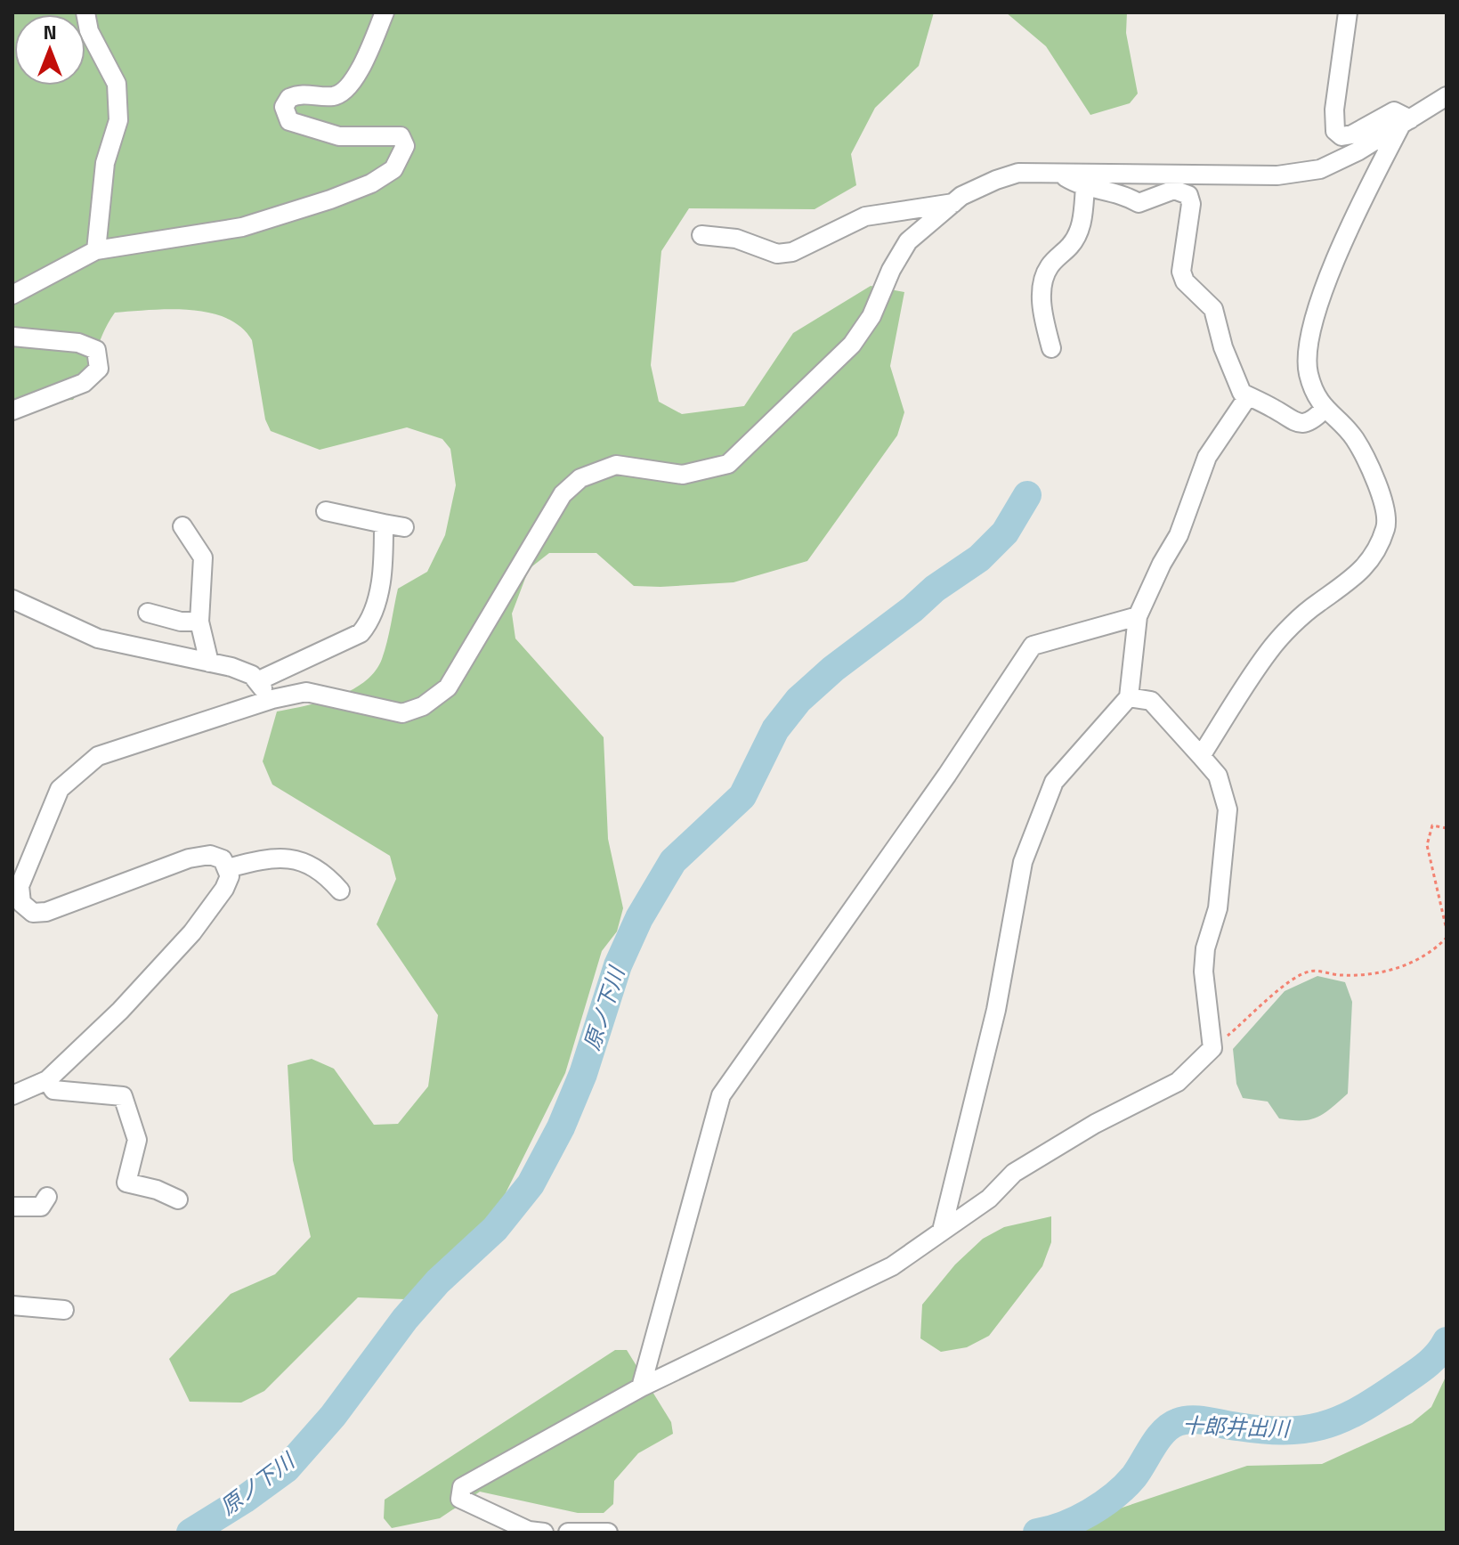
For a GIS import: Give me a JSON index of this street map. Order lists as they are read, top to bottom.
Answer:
{
  "water": ["原ノ下川", "十郎井出川"],
  "north": "top"
}
